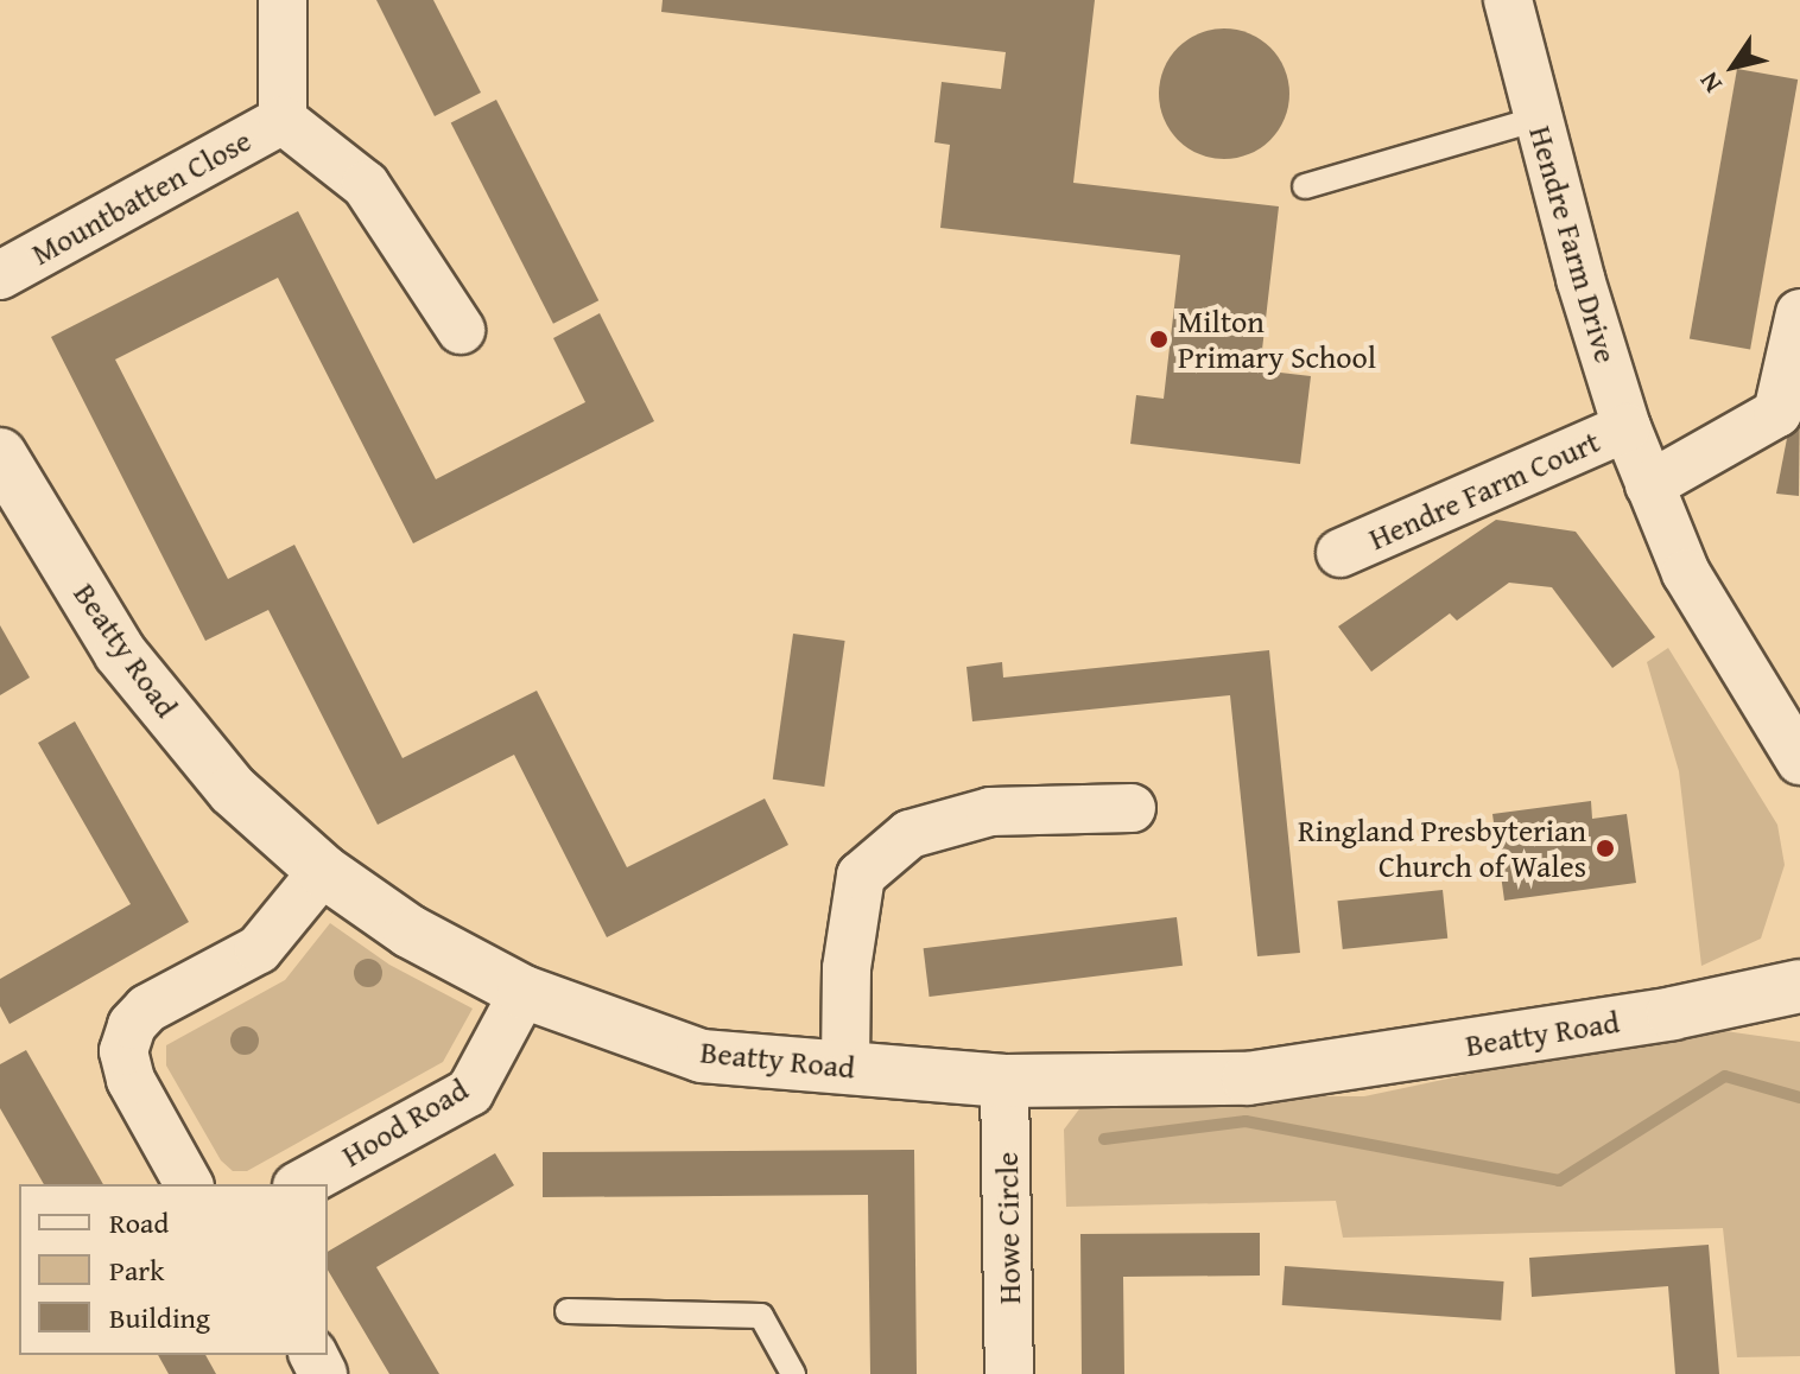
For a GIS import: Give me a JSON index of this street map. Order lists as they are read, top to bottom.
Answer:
{
  "streets": {
    "street": [
      "Mountbatten Close",
      "Hendre Farm Drive",
      "Hendre Farm Court",
      "Beatty Road",
      "Hood Road",
      "Howe Circle"
    ]
  },
  "crossings": [
    ["Hendre Farm Drive", "Hendre Farm Court"],
    ["Beatty Road", "Hood Road"],
    ["Beatty Road", "Howe Circle"]
  ],
  "places": ["Milton Primary School", "Ringland Presbyterian Church of Wales"],
  "legend": ["Road", "Park", "Building"],
  "north": "bottom left"
}
